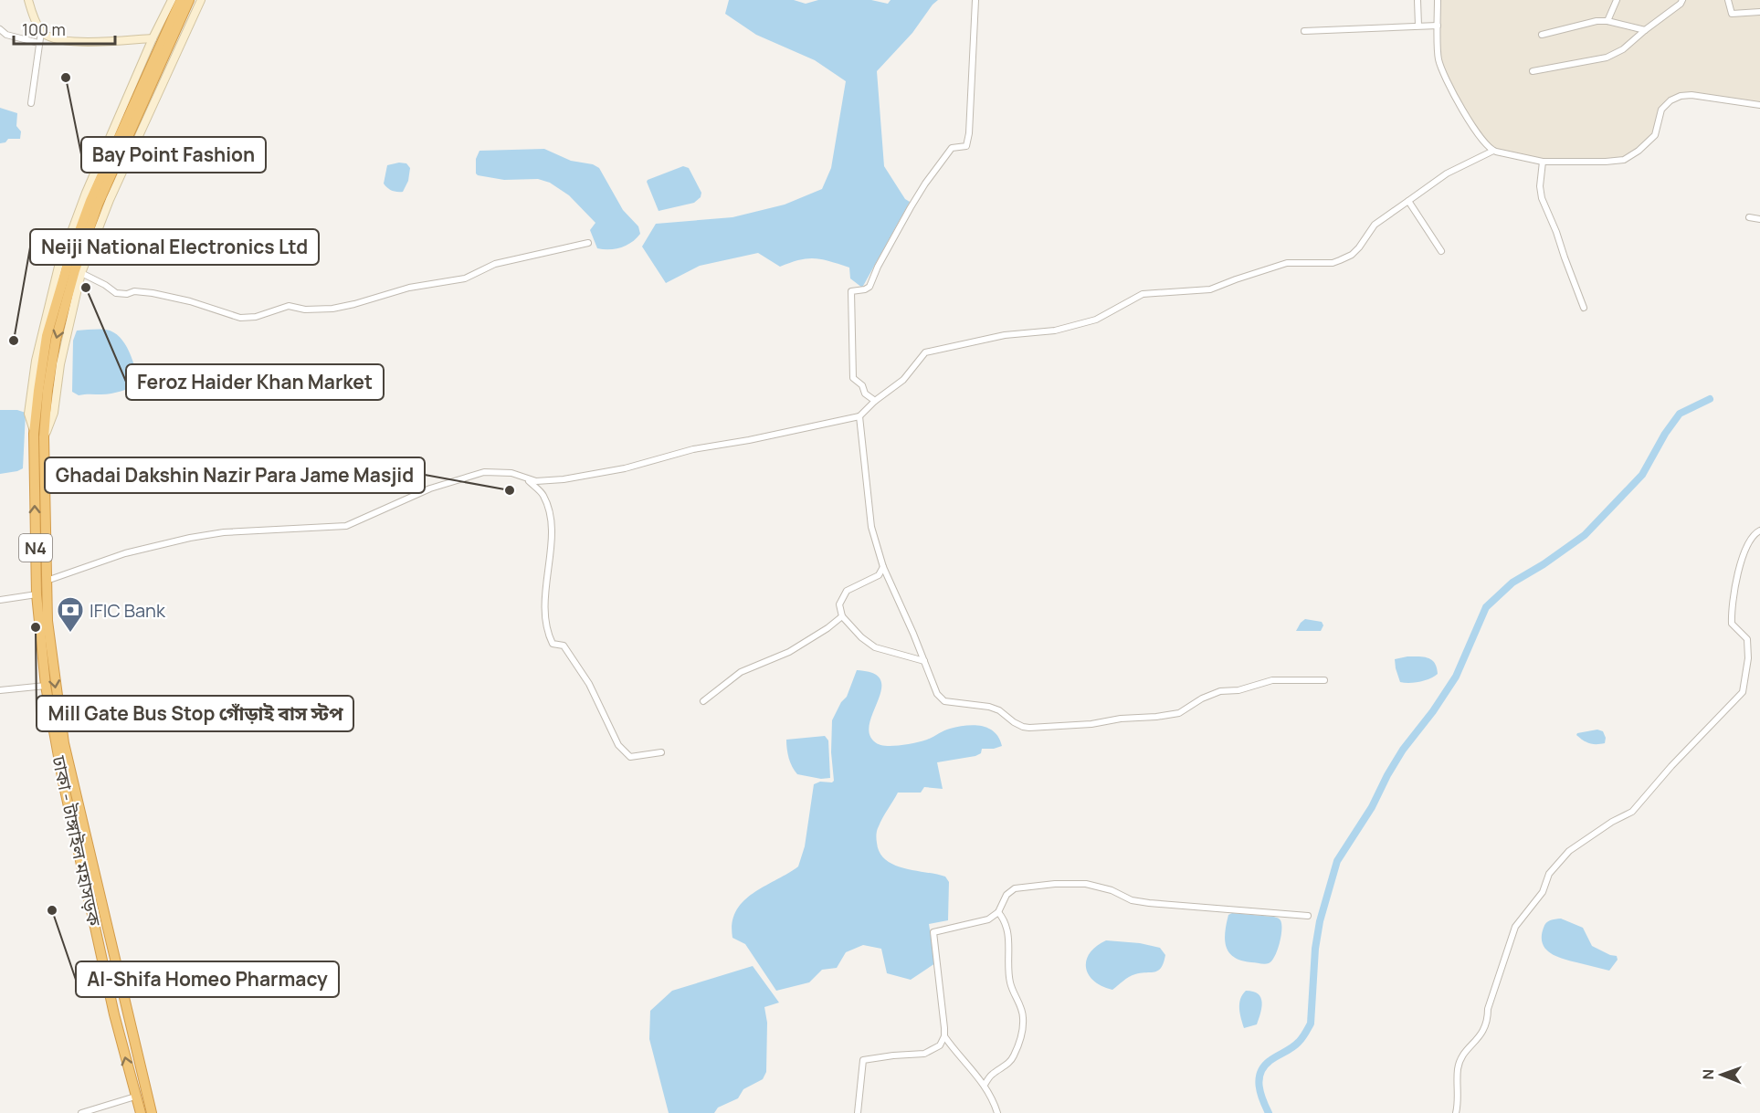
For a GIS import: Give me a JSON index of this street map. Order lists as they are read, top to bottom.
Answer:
{
  "streets": {
    "highway": ["N4", "ঢাকা - টাঙ্গাইল মহাসড়ক"]
  },
  "places": {
    "other": [
      "Bay Point Fashion",
      "Feroz Haider Khan Market",
      "Neiji National Electronics Ltd",
      "Ghadai Dakshin Nazir Para Jame Masjid",
      "Mill Gate Bus Stop গোঁড়াই বাস স্টপ",
      "Al-Shifa Homeo Pharmacy"
    ],
    "bank": ["IFIC Bank"]
  },
  "scale_bar": "100 m",
  "north": "left"
}
